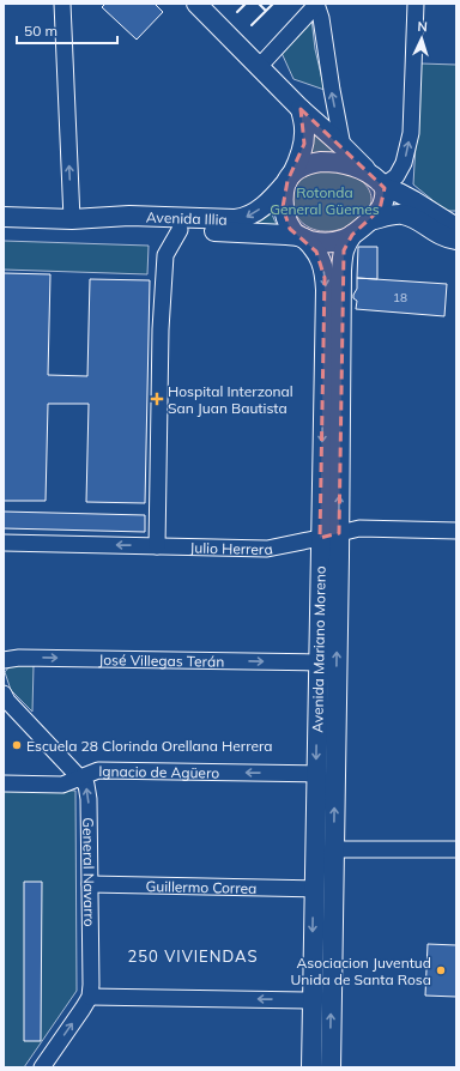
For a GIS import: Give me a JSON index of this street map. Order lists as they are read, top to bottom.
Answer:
{
  "streets": {
    "main road": ["Avenida Illia", "Avenida Mariano Moreno"],
    "street": [
      "Julio Herrera",
      "José Villegas Terán",
      "Ignacio de Agüero",
      "General Navarro",
      "Guillermo Correa"
    ]
  },
  "crossings": [
    ["Avenida Illia", "Avenida Mariano Moreno"],
    ["Julio Herrera", "Avenida Mariano Moreno"],
    ["Avenida Mariano Moreno", "José Villegas Terán"],
    ["Avenida Mariano Moreno", "Ignacio de Agüero"],
    ["Avenida Mariano Moreno", "Guillermo Correa"],
    ["Ignacio de Agüero", "General Navarro"],
    ["General Navarro", "Guillermo Correa"]
  ],
  "one_way": ["José Villegas Terán", "Ignacio de Agüero"],
  "districts": ["250 VIVIENDAS"],
  "parks": ["Rotonda General Güemes"],
  "places": {
    "health": ["Hospital Interzonal San Juan Bautista"],
    "other": ["Escuela 28 Clorinda Orellana Herrera", "Asociacion Juventud Unida de Santa Rosa"]
  },
  "house_numbers": ["18"],
  "scale_bar": "50 m",
  "north": "top"
}
